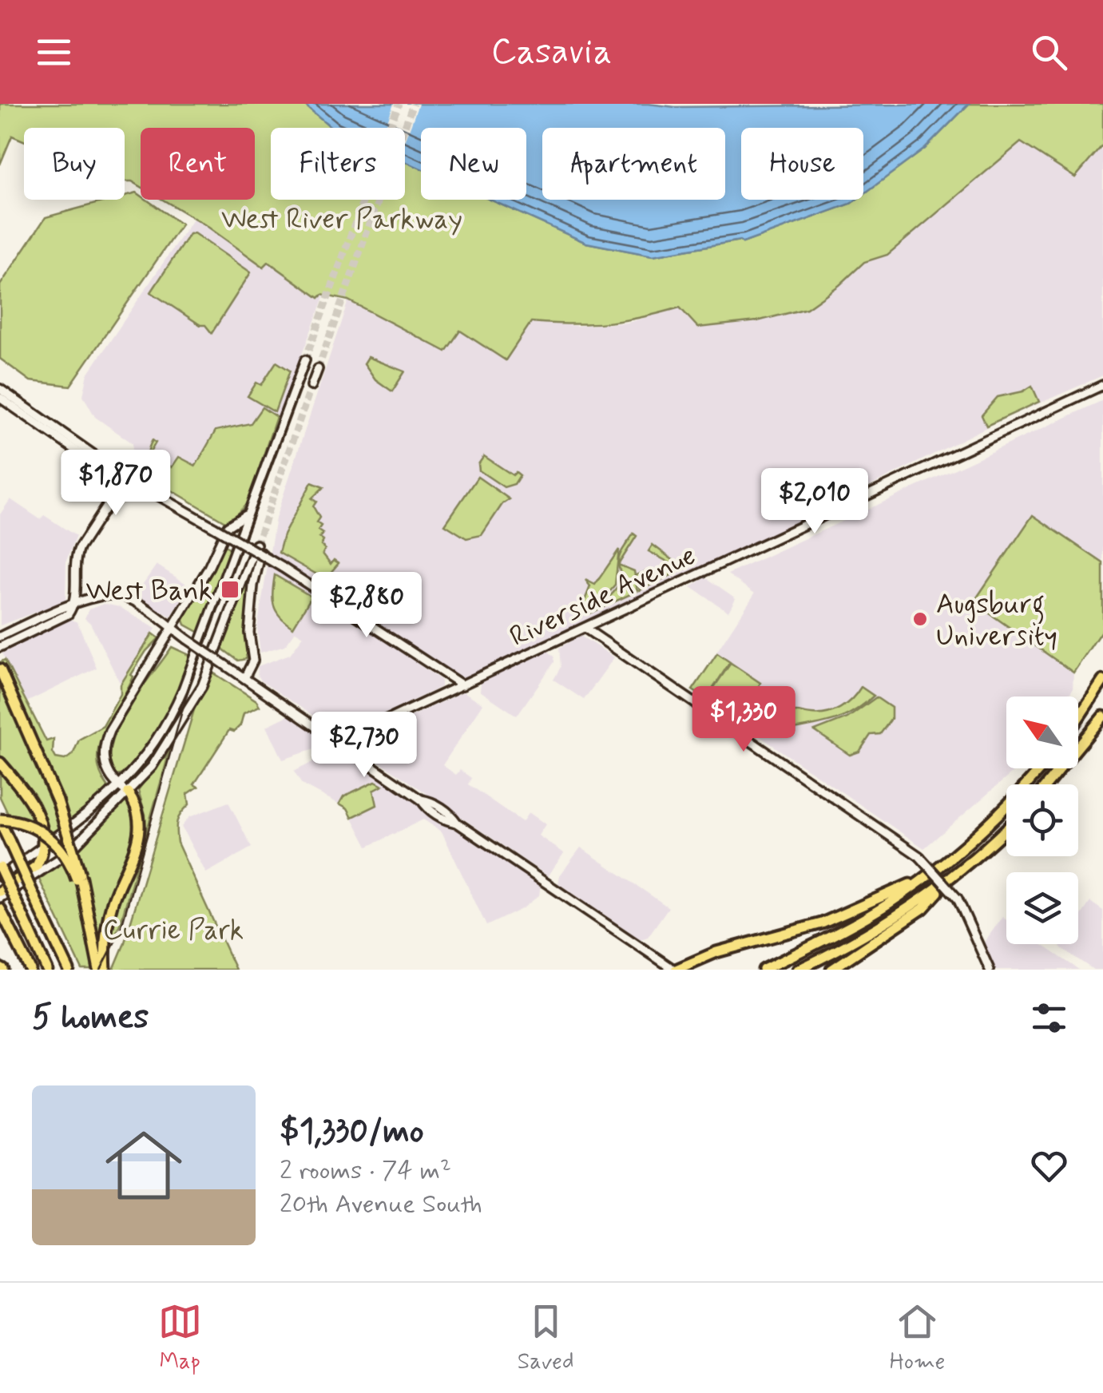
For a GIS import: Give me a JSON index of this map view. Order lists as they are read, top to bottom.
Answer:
{
  "streets": {
    "street": ["Riverside Avenue"]
  },
  "parks": ["West River Parkway", "Currie Park"],
  "places": {
    "transit": ["West Bank"],
    "other": ["Augsburg University"]
  },
  "north": "top left",
  "page": {
    "header": "Casavia",
    "chip": [
      "Buy",
      "Rent",
      "Filters",
      "New",
      "Apartment",
      "House"
    ],
    "price": [
      "$1,870",
      "$2,010",
      "$2,880",
      "$1,330",
      "$2,730"
    ],
    "heading": "5 homes",
    "list": [
      {
        "name": "$1,330/mo",
        "note": "2 rooms · 74 m² · 20th Avenue South"
      }
    ],
    "tabs": ["Map", "Saved", "Home"]
  }
}
